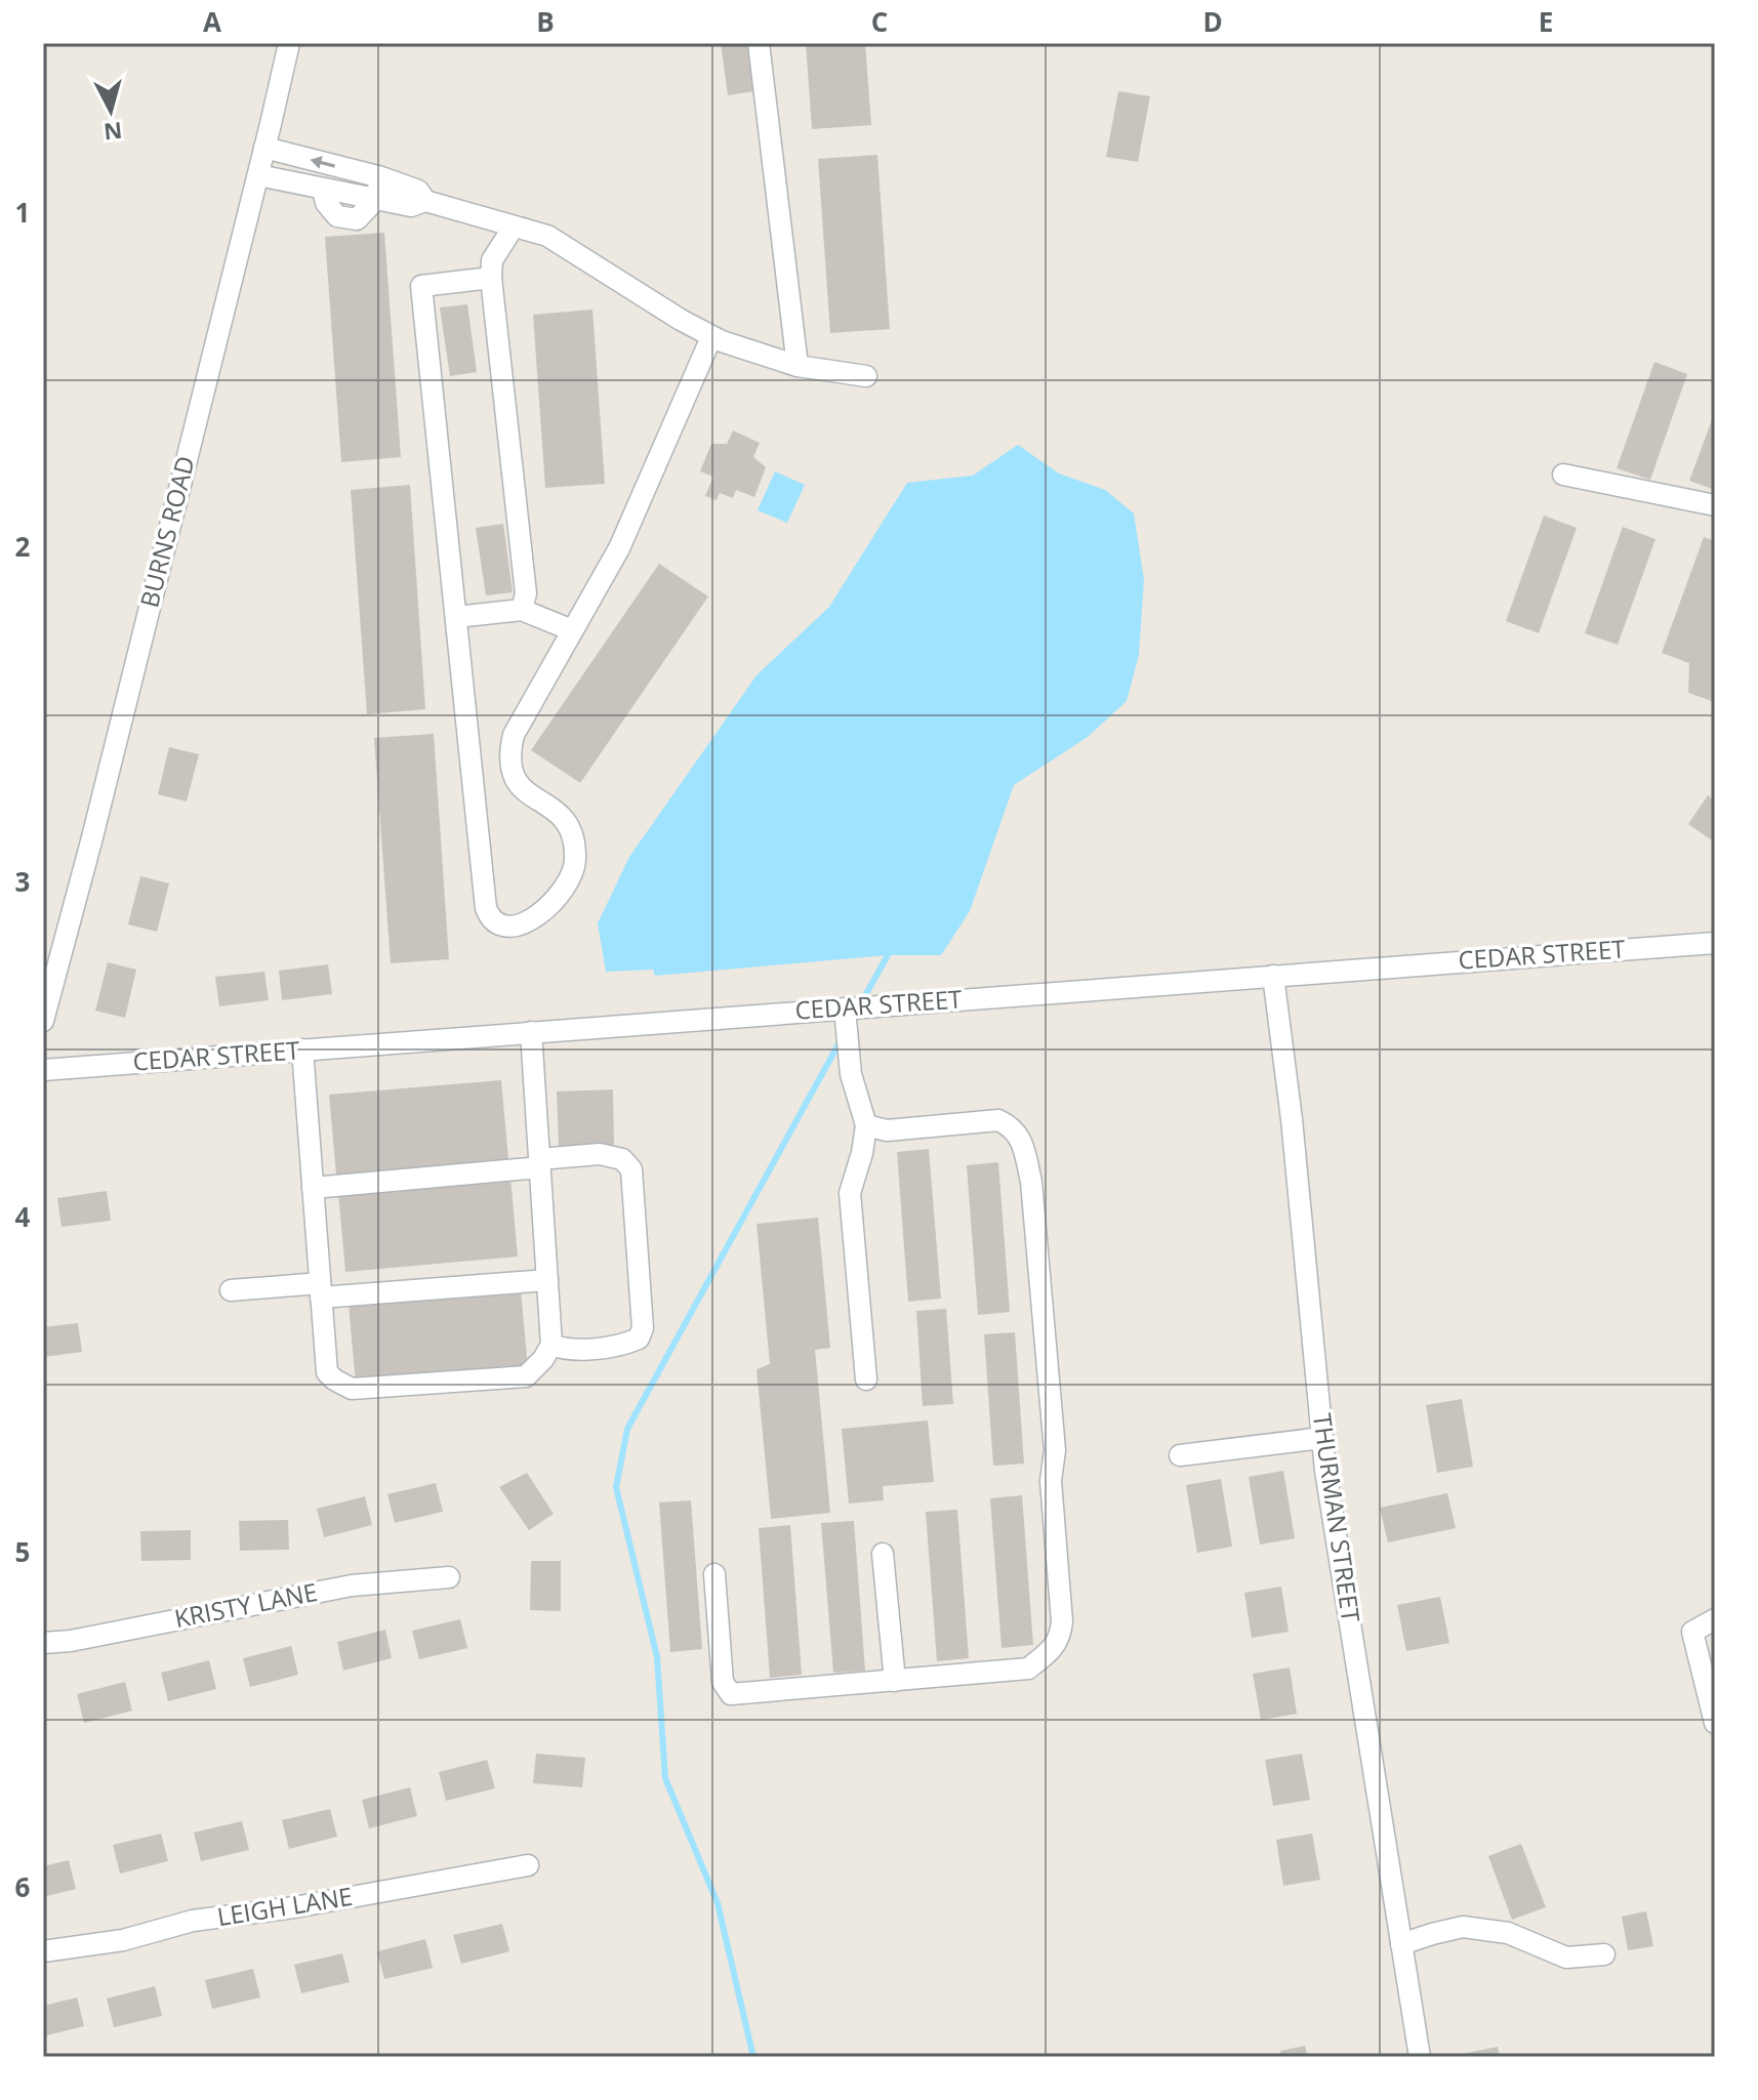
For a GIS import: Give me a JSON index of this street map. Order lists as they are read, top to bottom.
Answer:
{
  "streets": {
    "street": [
      "BURNS ROAD",
      "CEDAR STREET",
      "THURMAN STREET",
      "KRISTY LANE",
      "LEIGH LANE"
    ]
  },
  "crossings": [
    ["CEDAR STREET", "THURMAN STREET"]
  ],
  "north": "bottom",
  "grid": {
    "columns": [
      "A",
      "B",
      "C",
      "D",
      "E"
    ],
    "rows": [
      "1",
      "2",
      "3",
      "4",
      "5",
      "6"
    ]
  }
}
